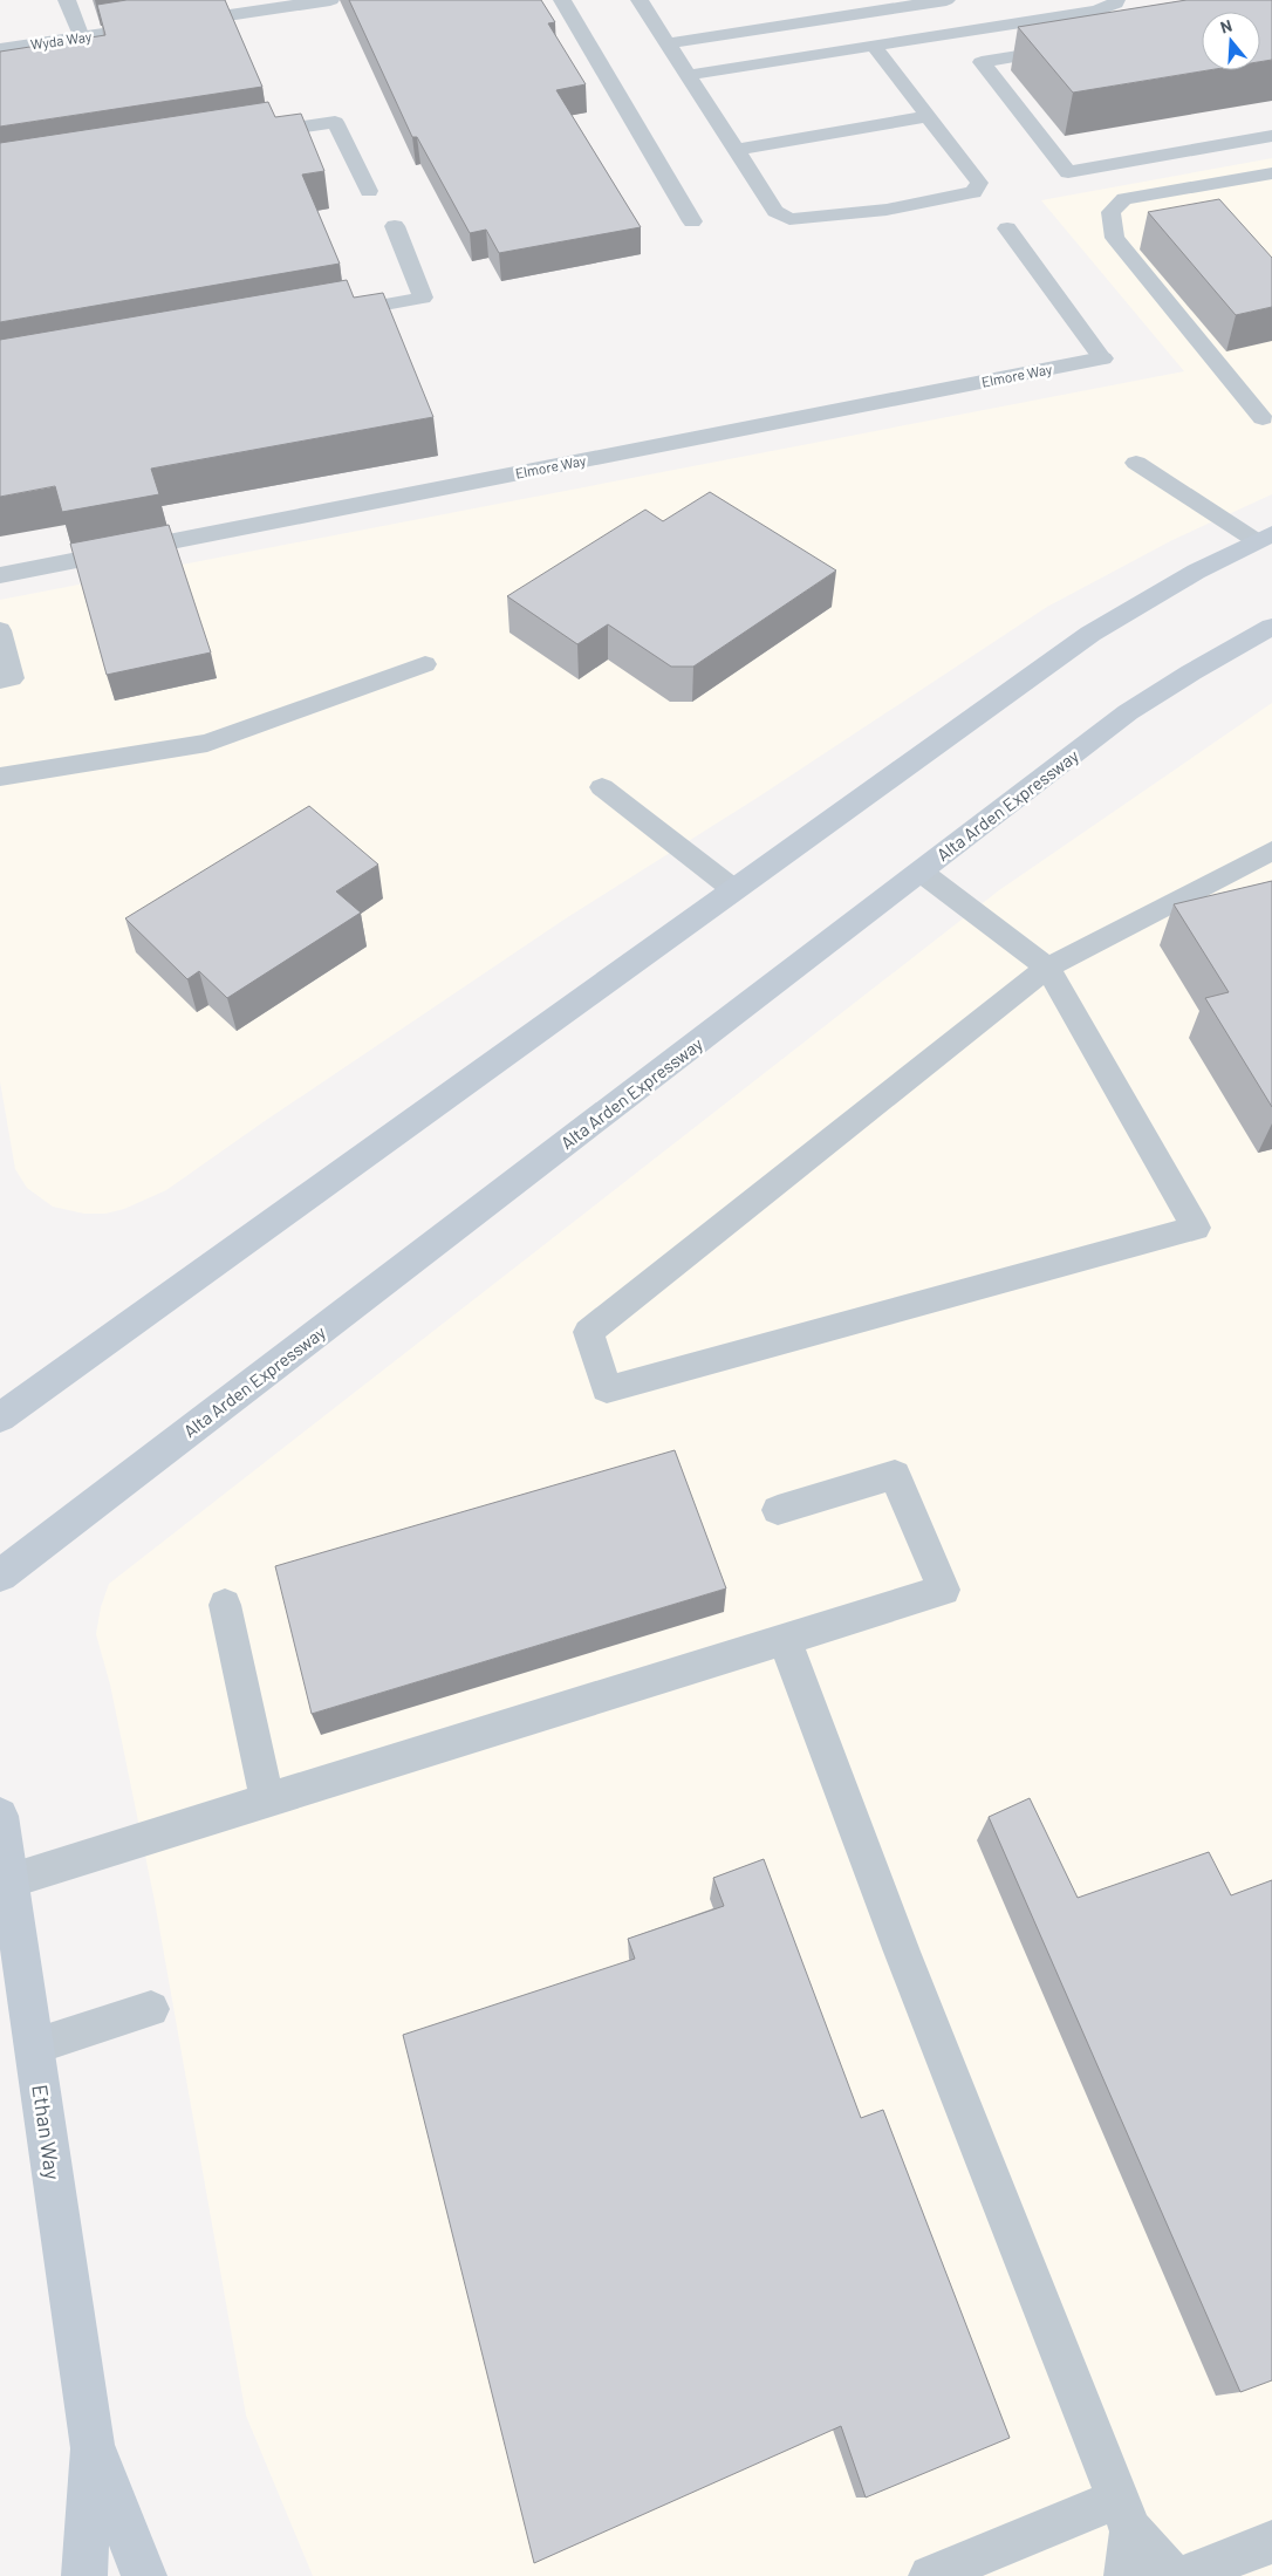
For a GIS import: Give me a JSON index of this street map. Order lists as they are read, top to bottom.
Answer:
{
  "streets": {
    "main road": ["Alta Arden Expressway", "Ethan Way"],
    "street": ["Wyda Way", "Elmore Way"]
  },
  "north": "top"
}
